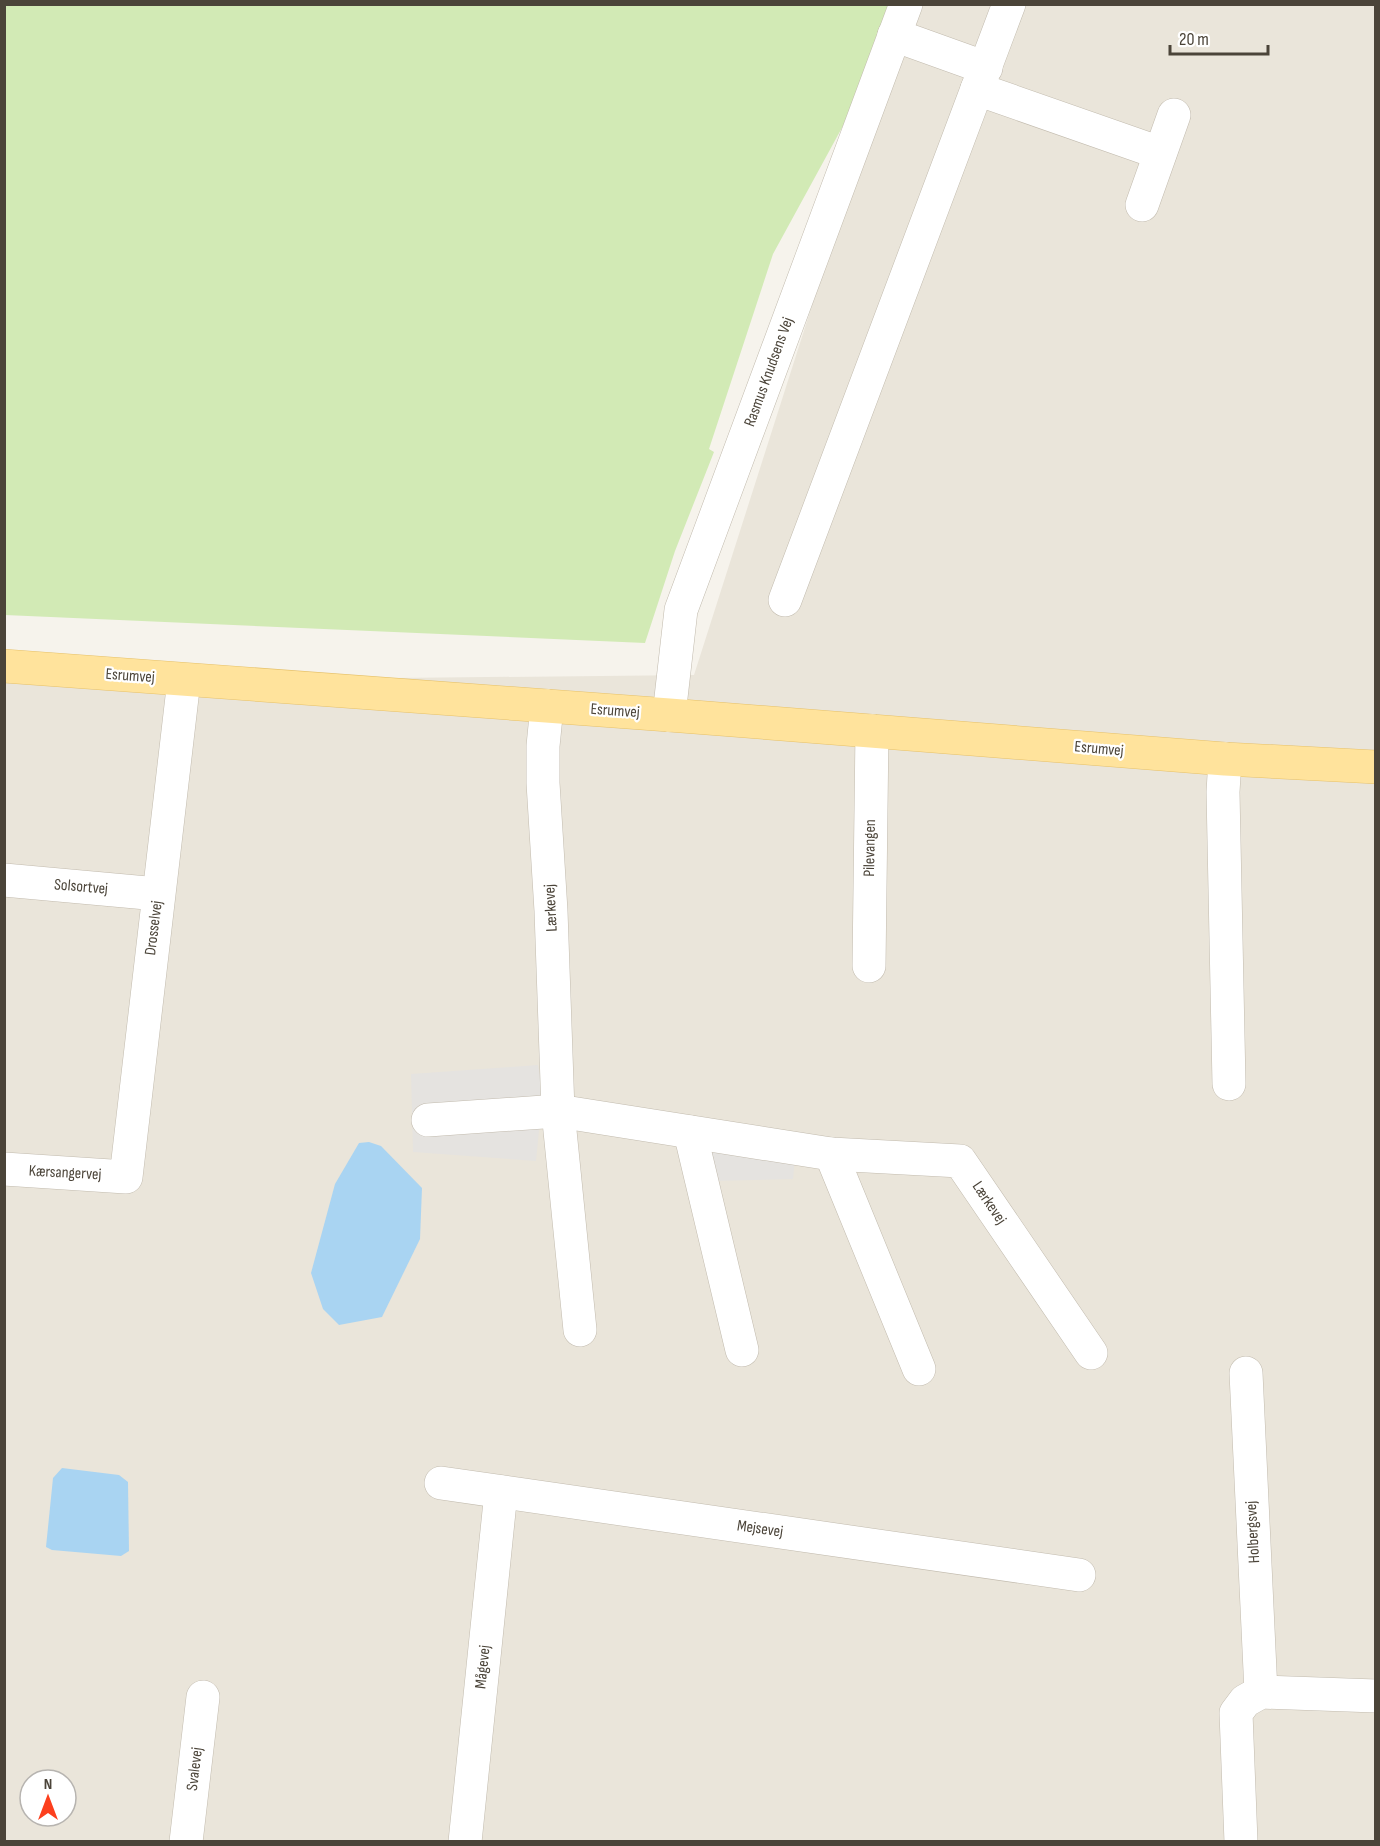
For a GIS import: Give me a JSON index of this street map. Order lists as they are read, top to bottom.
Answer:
{
  "streets": {
    "main road": ["Esrumvej"],
    "street": [
      "Rasmus Knudsens Vej",
      "Pilevangen",
      "Solsortvej",
      "Lærkevej",
      "Drosselvej",
      "Kærsangervej",
      "Mejsevej",
      "Holbergsvej",
      "Mågevej",
      "Svalevej"
    ]
  },
  "crossings": [
    ["Rasmus Knudsens Vej", "Esrumvej"],
    ["Esrumvej", "Pilevangen"],
    ["Esrumvej", "Lærkevej"],
    ["Esrumvej", "Drosselvej"],
    ["Solsortvej", "Drosselvej"],
    ["Drosselvej", "Kærsangervej"],
    ["Mejsevej", "Mågevej"]
  ],
  "scale_bar": "20 m",
  "north": "top"
}
